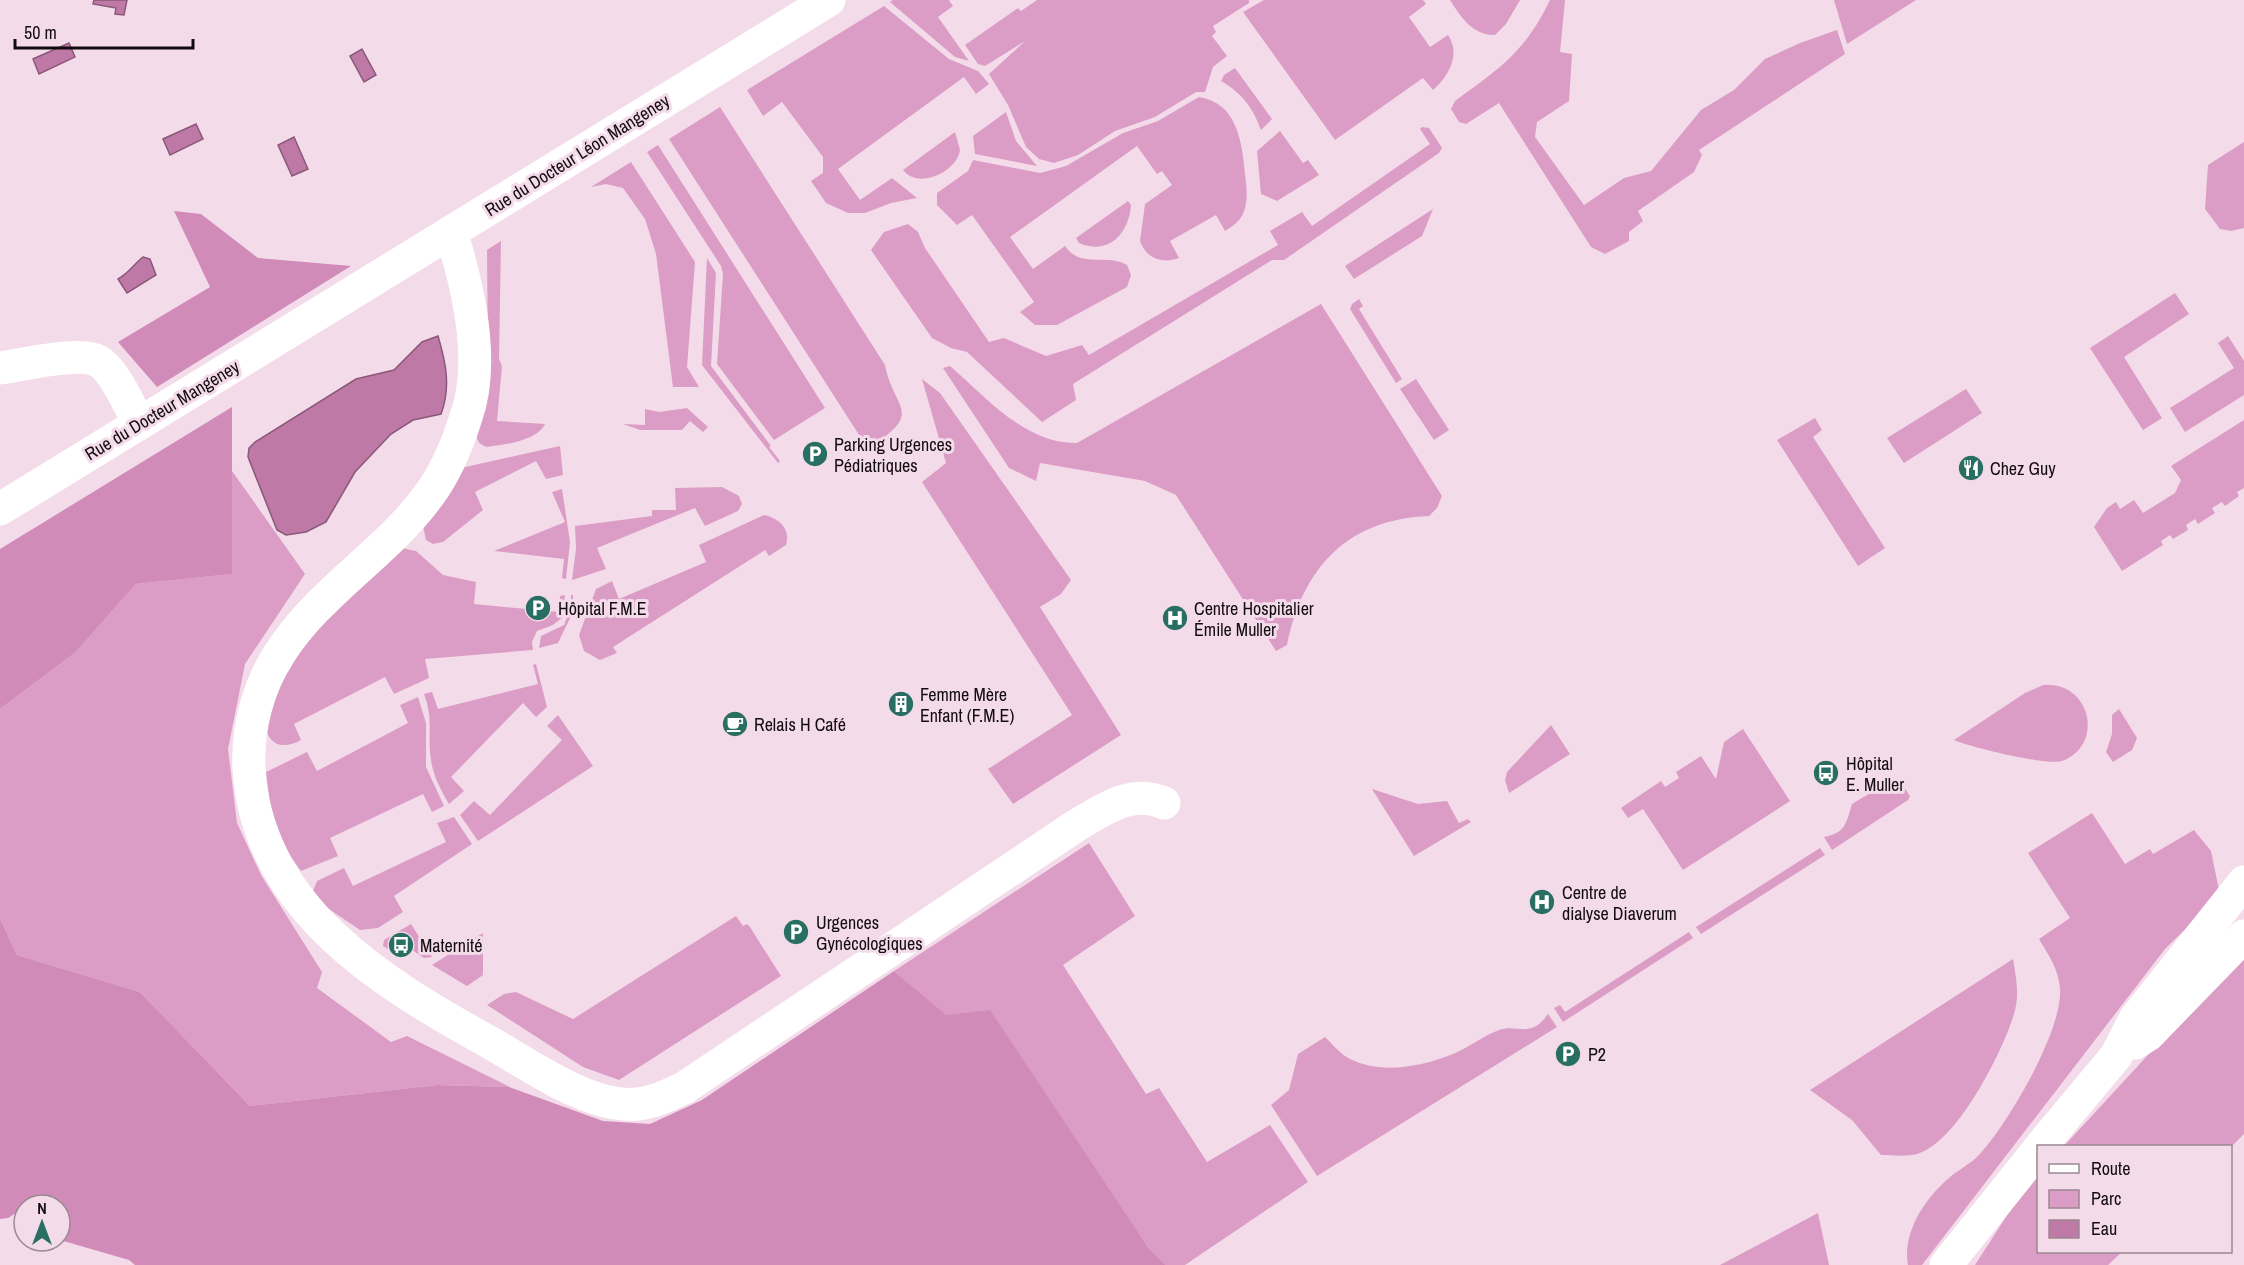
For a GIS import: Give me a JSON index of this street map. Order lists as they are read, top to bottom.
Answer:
{
  "streets": {
    "street": ["Rue du Docteur Léon Mangeney", "Rue du Docteur Mangeney"]
  },
  "crossings": [
    ["Rue du Docteur Léon Mangeney", "Rue du Docteur Mangeney"]
  ],
  "places": {
    "parking": [
      "Parking Urgences Pédiatriques",
      "Hôpital F.M.E",
      "Urgences Gynécologiques",
      "P2"
    ],
    "restaurant": ["Chez Guy"],
    "hospital": ["Centre Hospitalier Émile Muller", "Centre de dialyse Diaverum"],
    "building": ["Femme Mère Enfant (F.M.E)"],
    "cafe": ["Relais H Café"],
    "bus stop": ["Hôpital E. Muller", "Maternité"]
  },
  "legend": ["Route", "Parc", "Eau"],
  "scale_bar": "50 m",
  "north": "top"
}
